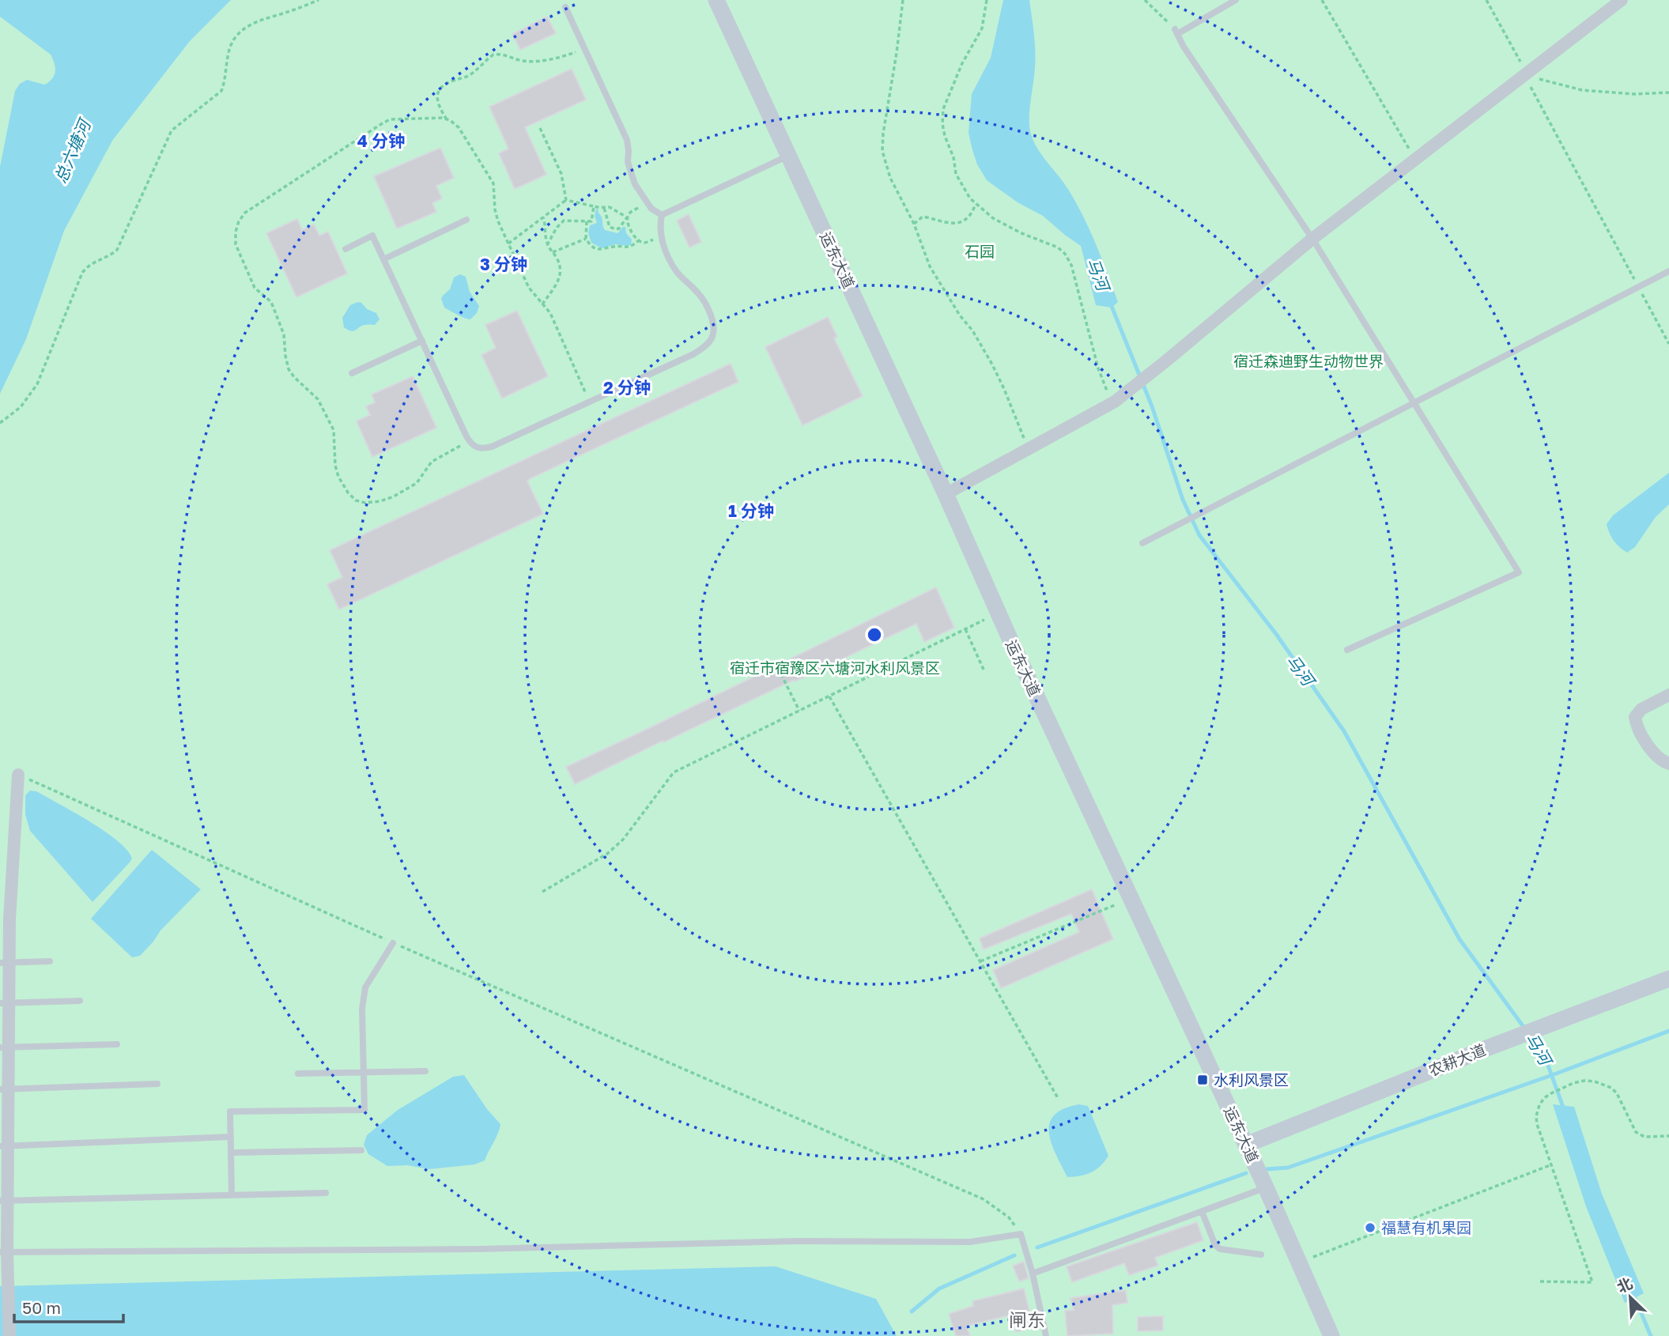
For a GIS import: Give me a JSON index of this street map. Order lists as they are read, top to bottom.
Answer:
{
  "streets": {
    "main road": ["运东大道", "农耕大道"]
  },
  "crossings": [
    ["运东大道", "农耕大道"]
  ],
  "districts": ["闸东"],
  "water": ["总六塘河", "马河"],
  "parks": ["石园", "宿迁森迪野生动物世界", "宿迁市宿豫区六塘河水利风景区"],
  "places": {
    "transit": ["水利风景区"],
    "other": ["福慧有机果园"]
  },
  "scale_bar": "50 m",
  "north": "top left",
  "rings": [
    "4 分钟",
    "3 分钟",
    "2 分钟",
    "1 分钟"
  ]
}
